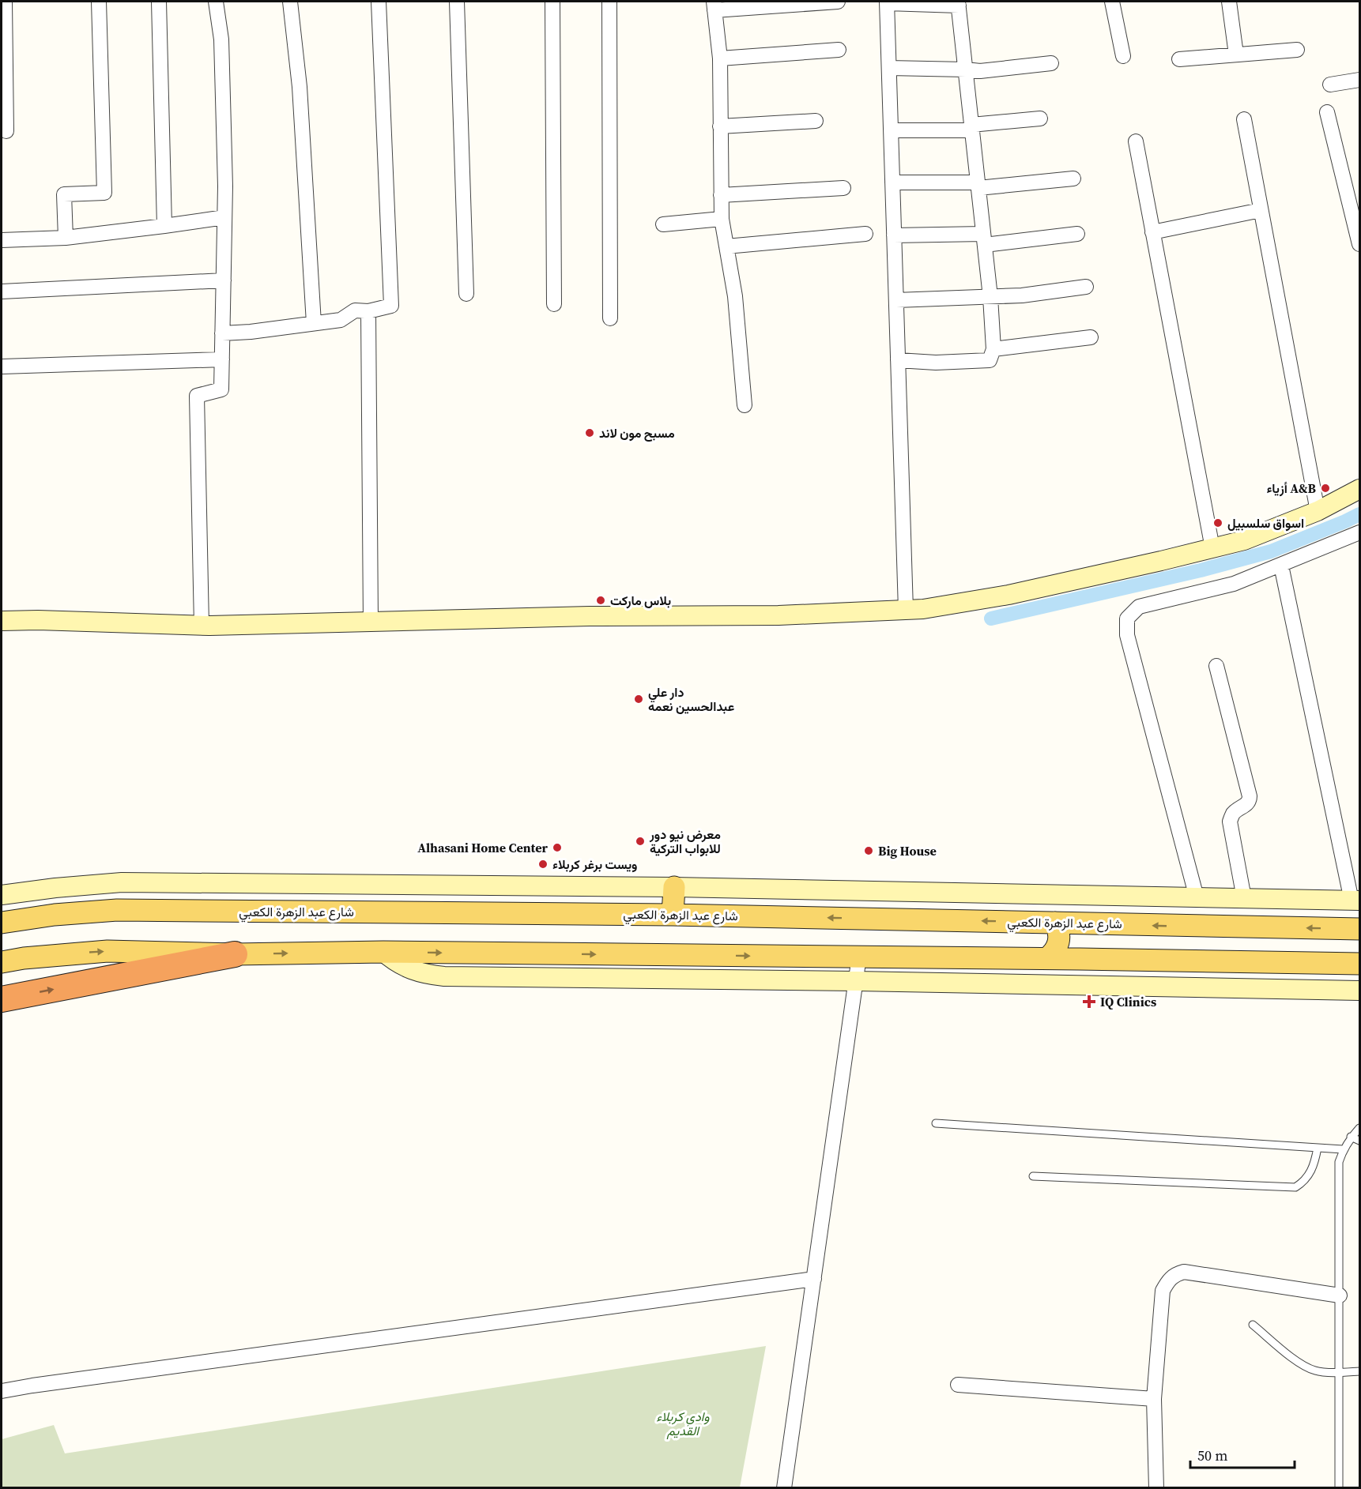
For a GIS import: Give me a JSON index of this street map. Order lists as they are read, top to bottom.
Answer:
{
  "streets": {
    "main road": ["شارع عبد الزهرة الكعبي"]
  },
  "parks": ["وادي كربلاء القديم"],
  "places": {
    "other": [
      "مسبح مون لاند",
      "أزياء A&B",
      "اسواق سلسبيل",
      "بلاس ماركت",
      "دار علي عبدالحسين نعمه",
      "معرض نيو دور للابواب التركية",
      "Alhasani Home Center",
      "Big House",
      "ويست برغر كربلاء"
    ],
    "health": ["IQ Clinics"]
  },
  "scale_bar": "50 m"
}
